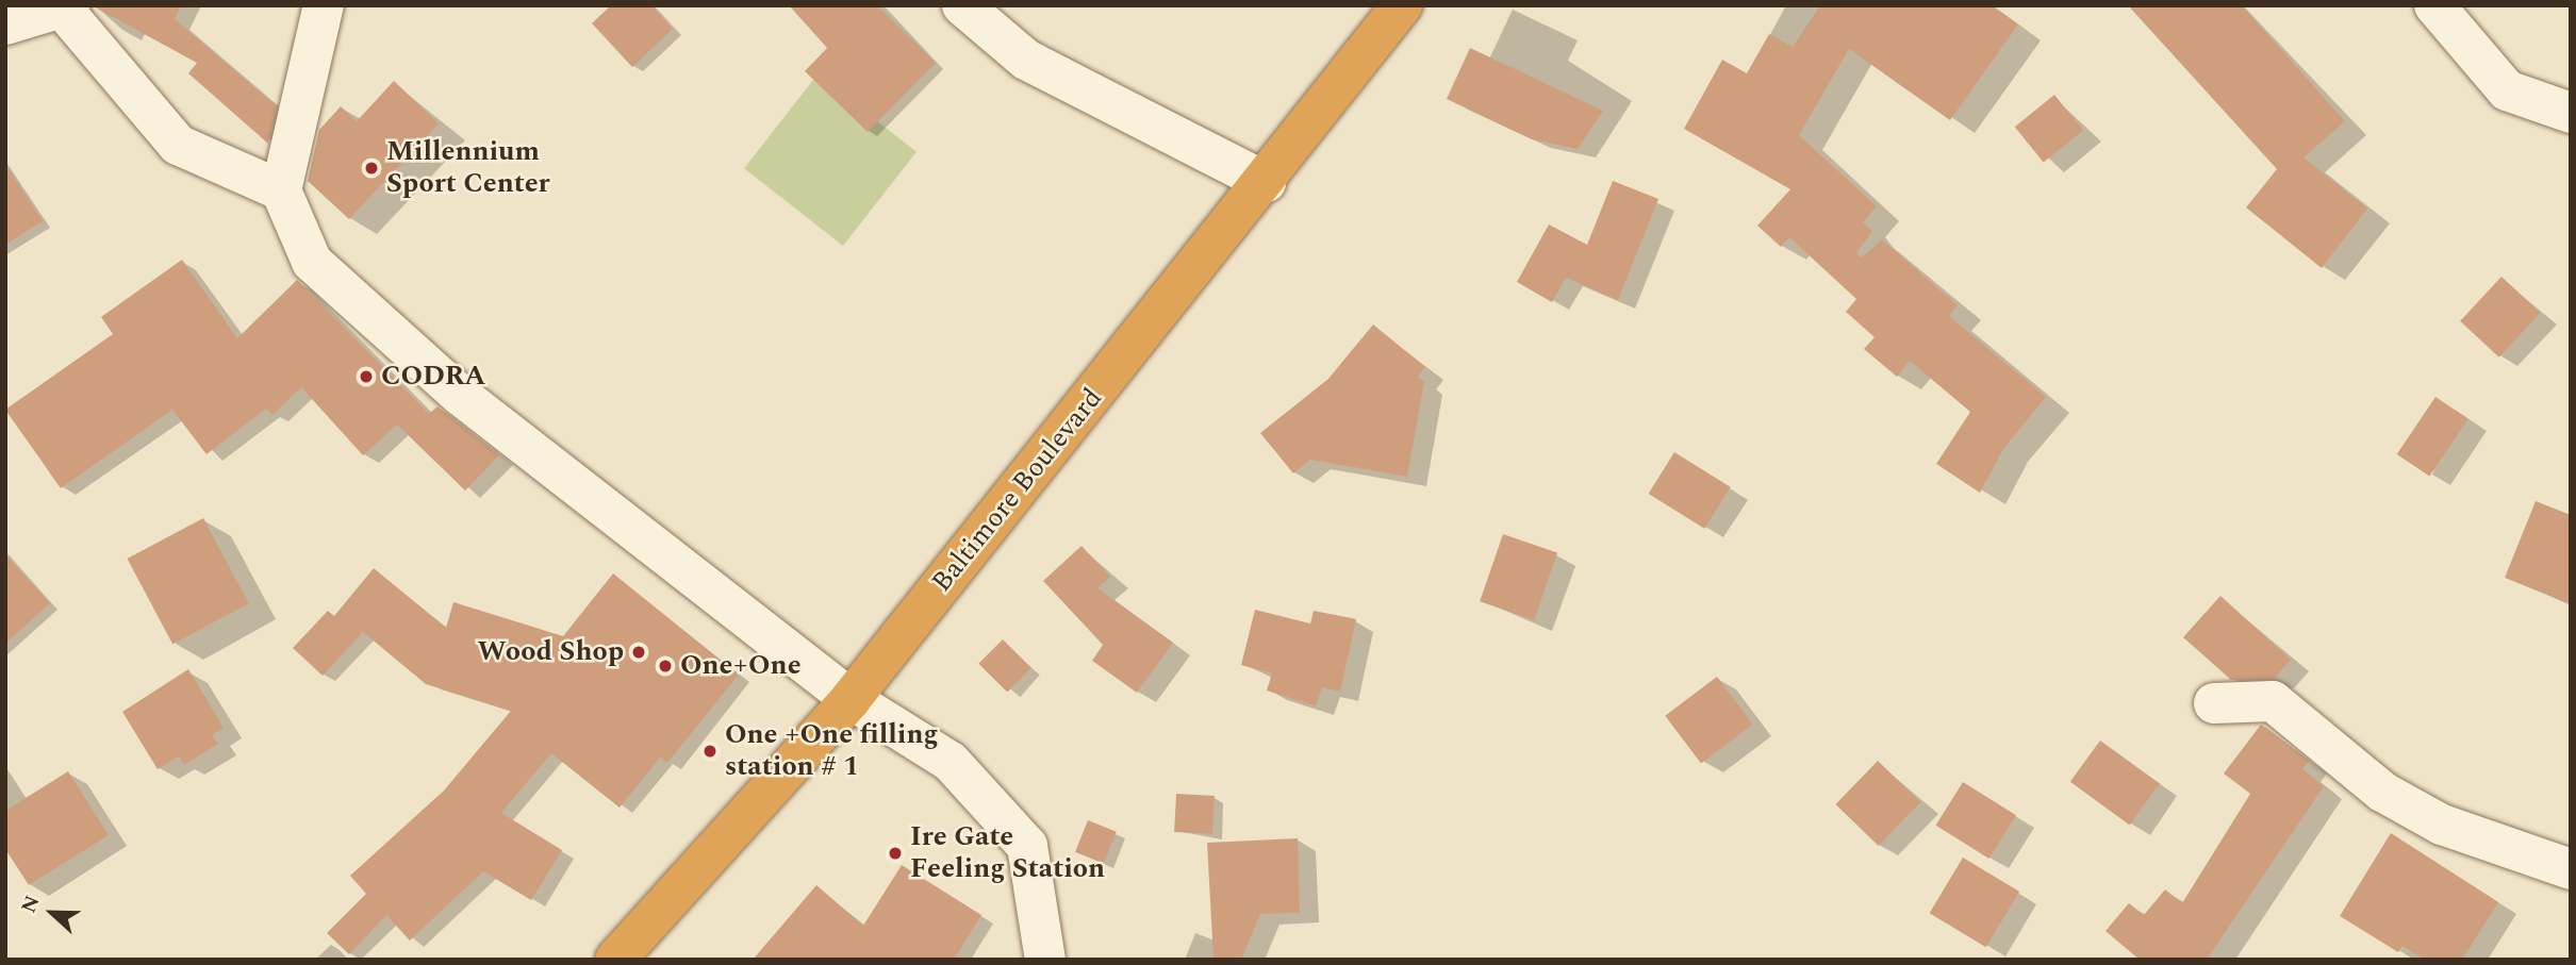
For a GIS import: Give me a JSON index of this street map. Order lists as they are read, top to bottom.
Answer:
{
  "streets": {
    "highway": ["Baltimore Boulevard"]
  },
  "places": [
    "Millennium Sport Center",
    "CODRA",
    "Wood Shop",
    "One+One",
    "One +One filling station # 1",
    "Ire Gate Feeling Station"
  ],
  "north": "left"
}
